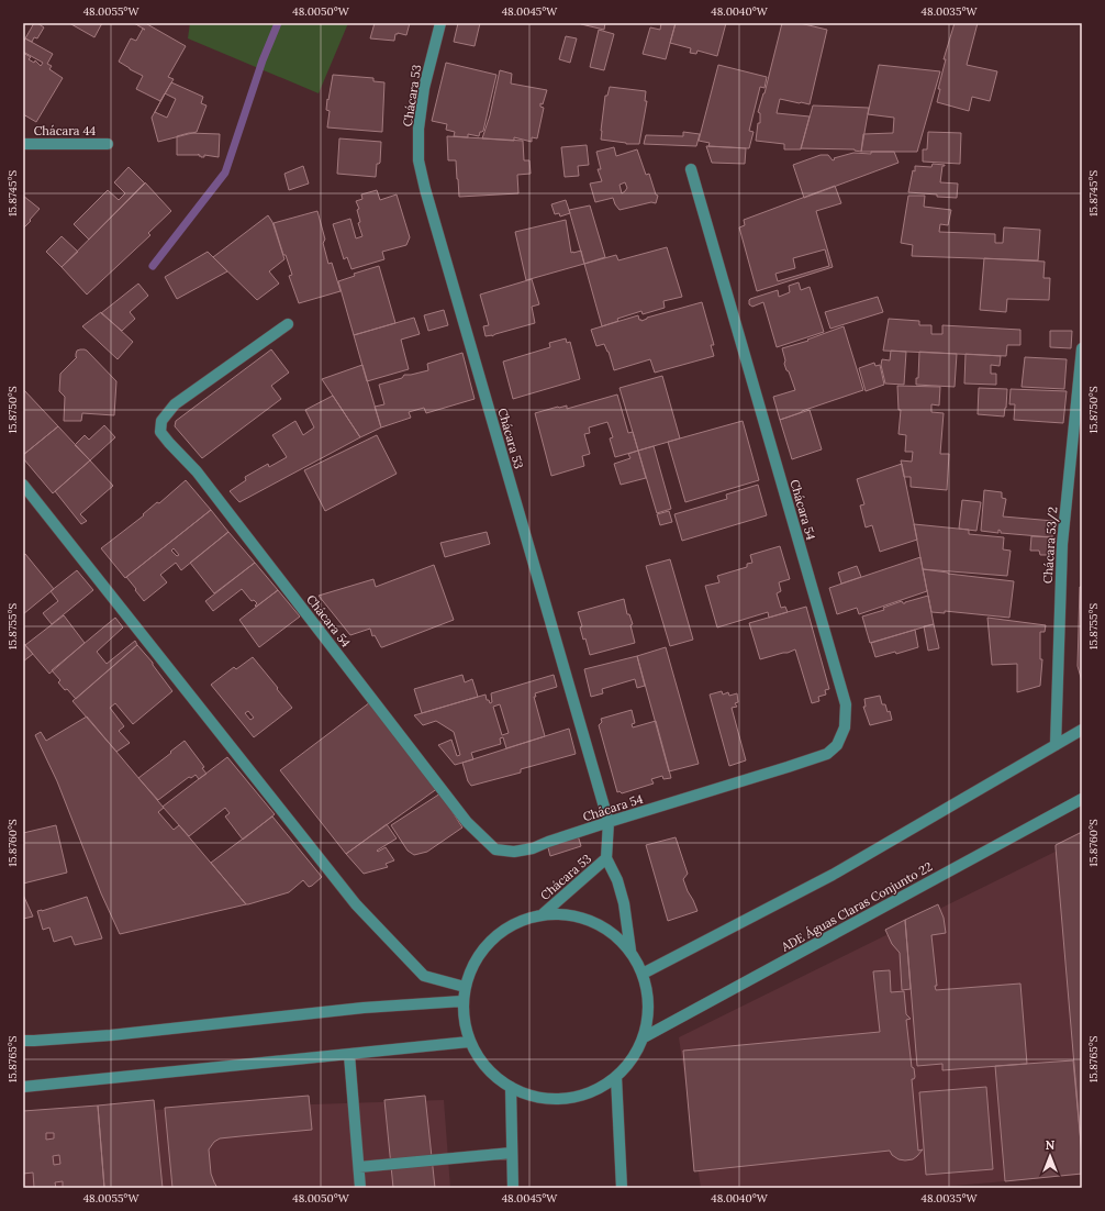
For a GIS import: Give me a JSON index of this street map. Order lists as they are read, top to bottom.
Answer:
{
  "streets": {
    "street": [
      "Chácara 53",
      "Chácara 44",
      "Chácara 54",
      "Chácara 53/2",
      "ADE Águas Claras Conjunto 22"
    ]
  },
  "crossings": [
    ["Chácara 53", "Chácara 54"]
  ],
  "north": "top",
  "coordinates": [
    "48.0055°W",
    "48.0050°W",
    "48.0045°W",
    "48.0040°W",
    "48.0035°W",
    "15.8745°S",
    "15.8750°S",
    "15.8755°S",
    "15.8760°S",
    "15.8765°S"
  ]
}
